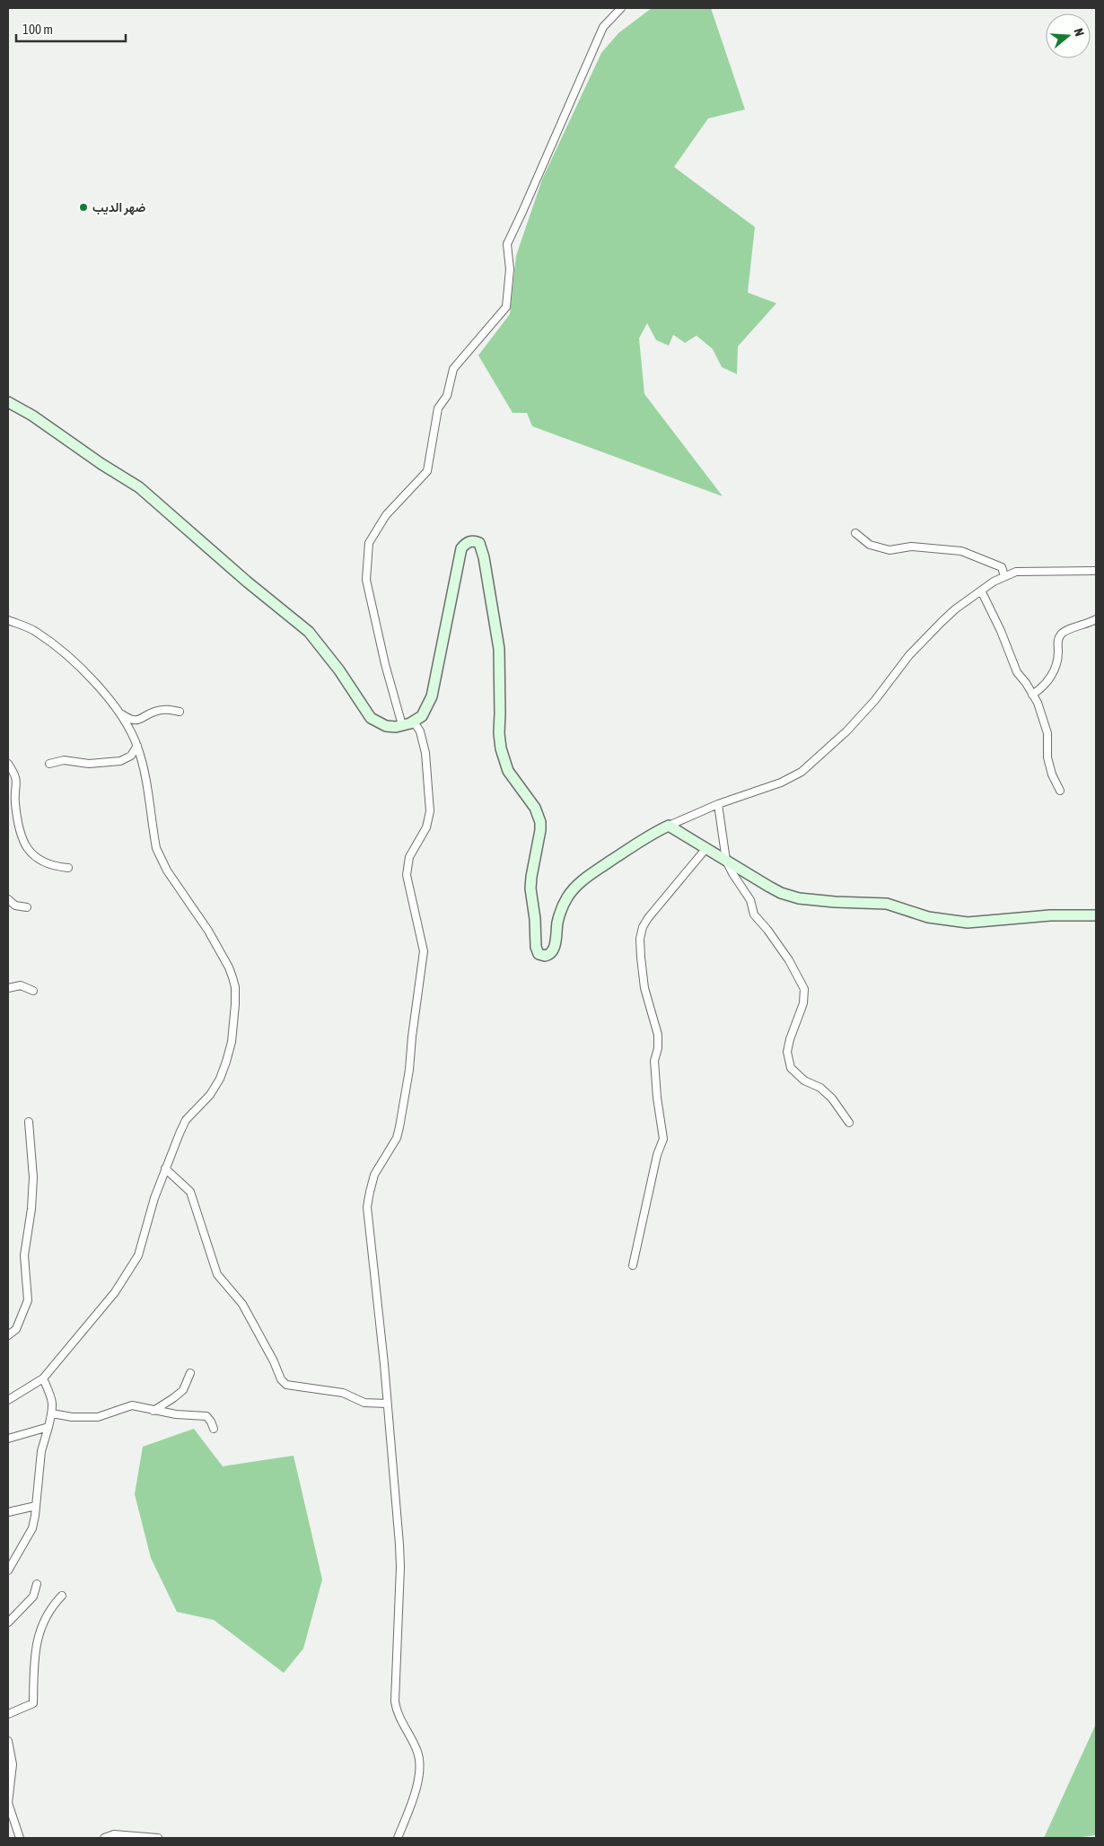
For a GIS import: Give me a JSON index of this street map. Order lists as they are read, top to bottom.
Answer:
{
  "places": ["ضهر الديب"],
  "scale_bar": "100 m",
  "north": "right"
}
